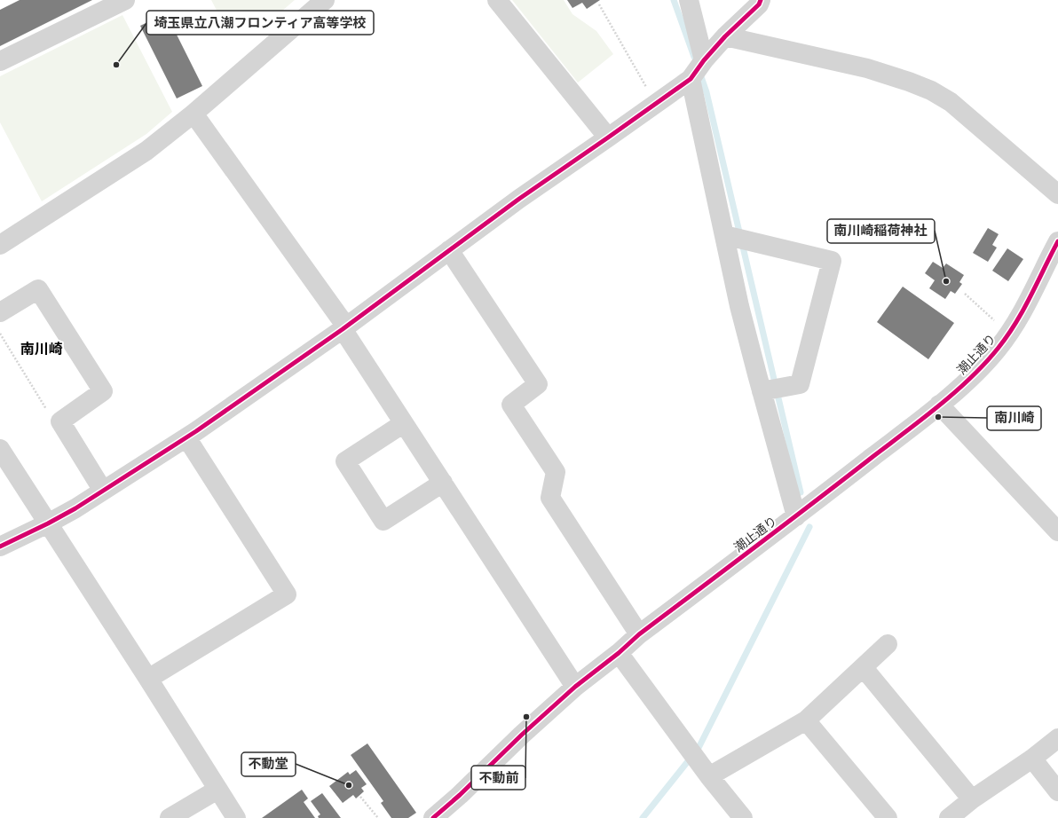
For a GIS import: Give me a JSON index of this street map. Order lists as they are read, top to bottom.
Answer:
{
  "streets": {
    "street": ["潮止通り"]
  },
  "districts": ["南川崎"],
  "places": [
    "埼玉県立八潮フロンティア高等学校",
    "南川崎稲荷神社",
    "南川崎",
    "不動前",
    "不動堂"
  ]
}
